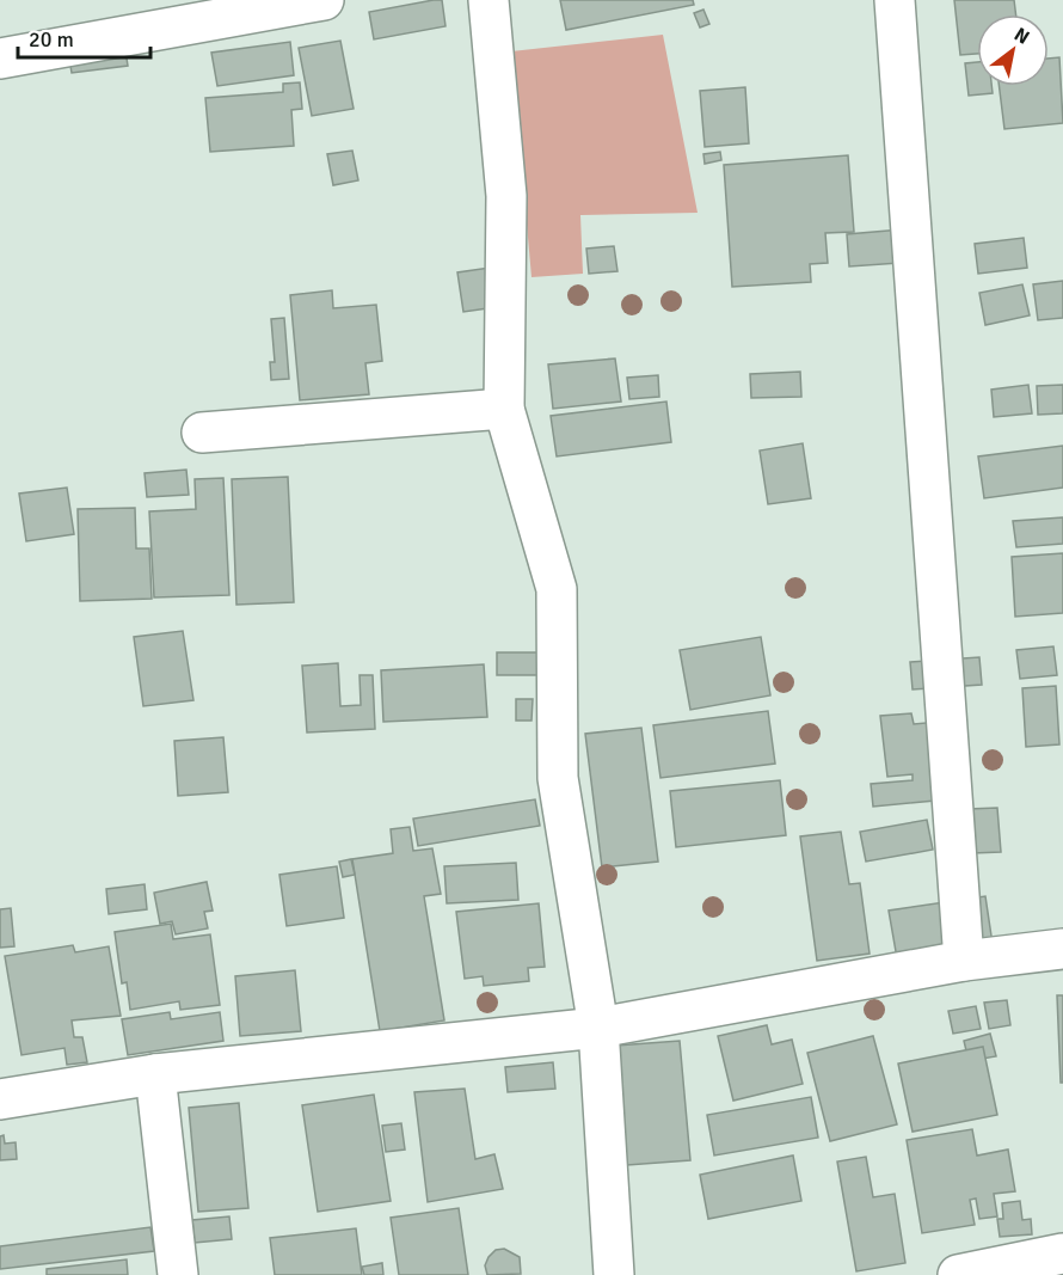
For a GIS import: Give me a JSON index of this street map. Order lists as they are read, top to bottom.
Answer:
{
  "scale_bar": "20 m",
  "north": "top right"
}
